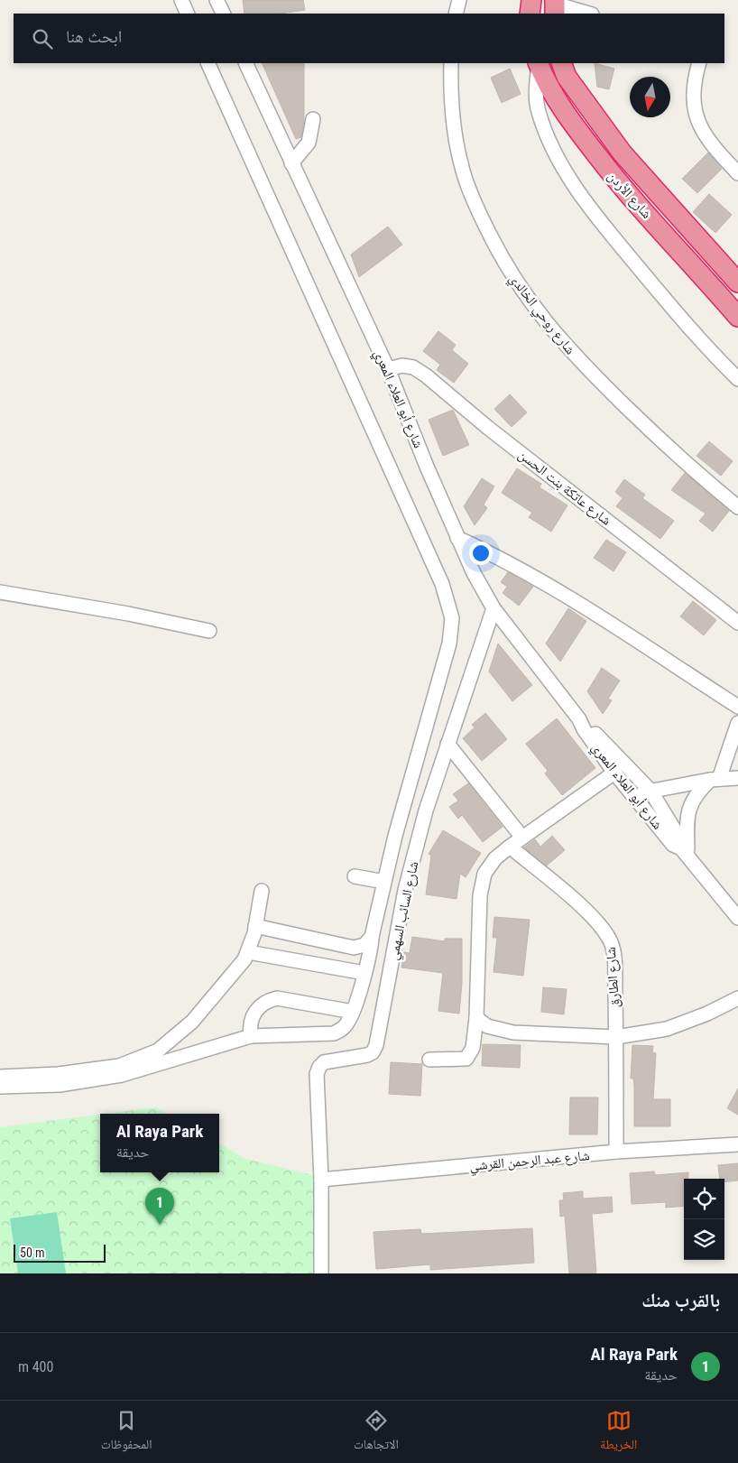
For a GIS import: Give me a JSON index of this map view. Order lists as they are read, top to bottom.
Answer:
{
  "streets": {
    "highway": ["شارع الأردن"],
    "street": [
      "شارع روحي الخالدي",
      "شارع أبو العلاء المعري",
      "شارع عاتكة بنت الحسن",
      "شارع السائب السهمي",
      "شارع الطارق",
      "شارع عبد الرحمن القرشي"
    ]
  },
  "crossings": [
    ["شارع أبو العلاء المعري", "شارع عاتكة بنت الحسن"],
    ["شارع أبو العلاء المعري", "شارع السائب السهمي"],
    ["شارع السائب السهمي", "شارع عبد الرحمن القرشي"],
    ["شارع الطارق", "شارع عبد الرحمن القرشي"]
  ],
  "scale_bar": "50 m",
  "north": "bottom",
  "page": {
    "search": "ابحث هنا",
    "popup": ["Al Raya Park", "حديقة"],
    "pins": "1",
    "scale": "50 m",
    "heading": "بالقرب منك",
    "list": [
      {
        "mark": "1",
        "name": "Al Raya Park",
        "note": "حديقة",
        "value": "400 m"
      }
    ],
    "nav": ["الخريطة", "الاتجاهات", "المحفوظات"]
  }
}
